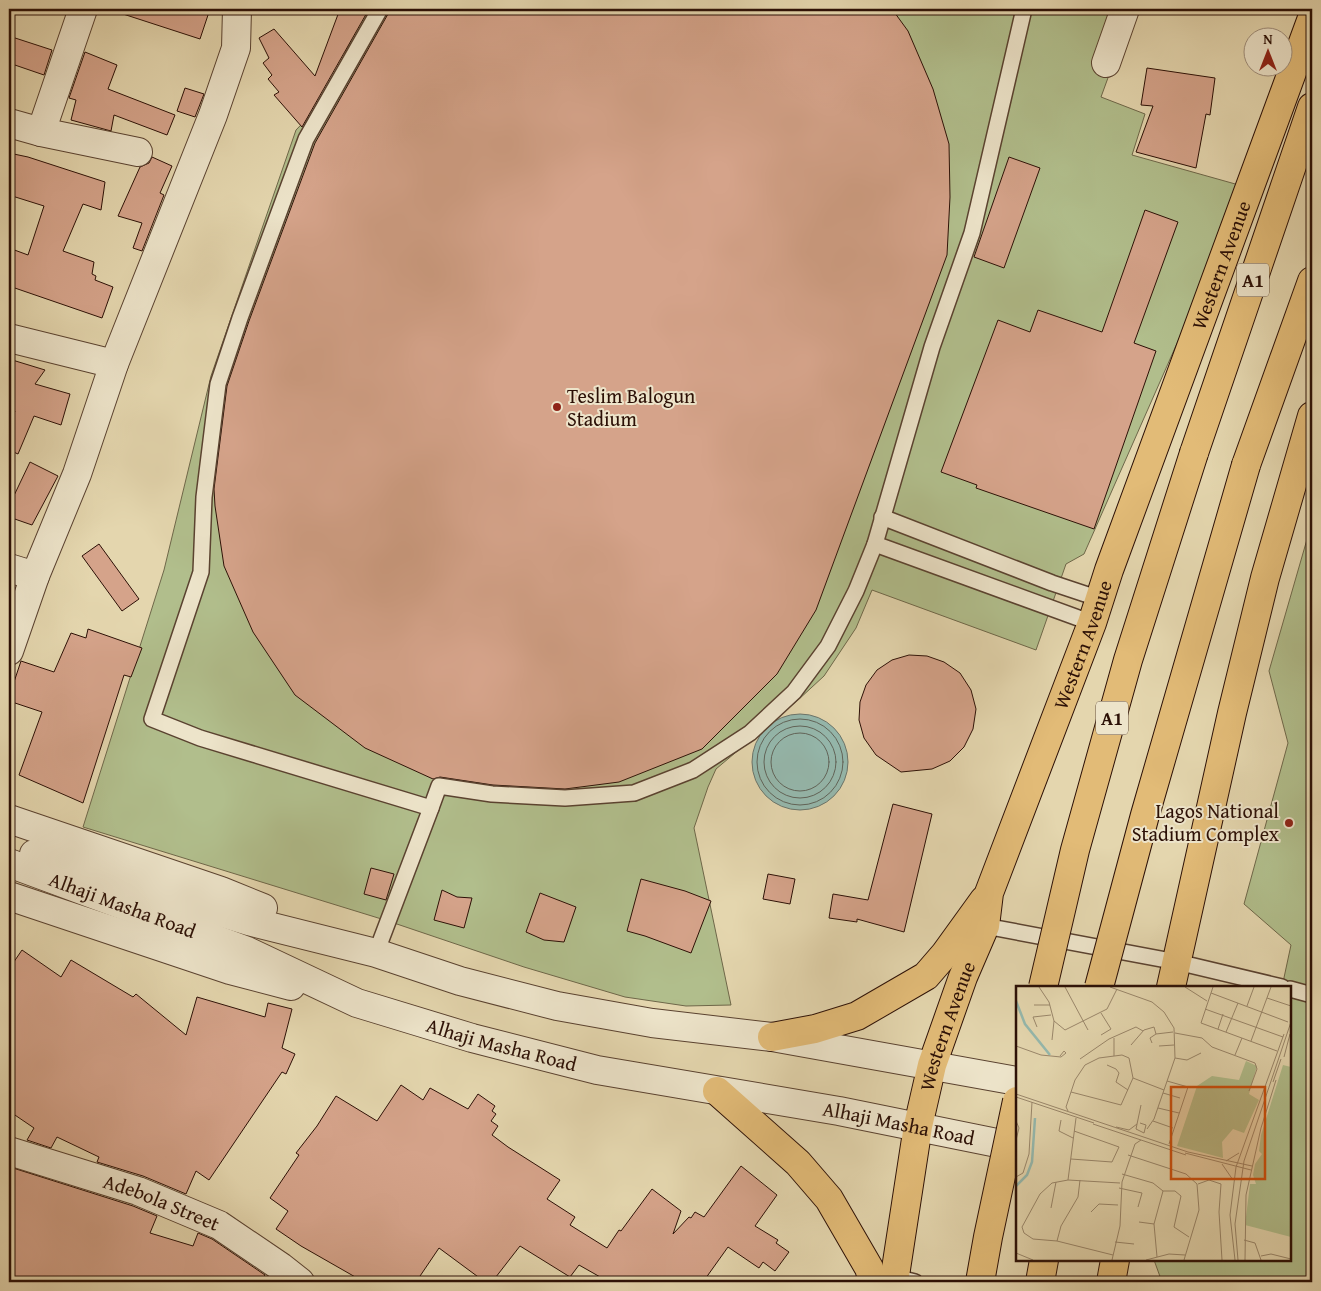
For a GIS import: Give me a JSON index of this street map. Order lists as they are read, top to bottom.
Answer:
{
  "streets": {
    "main road": ["Western Avenue", "A1"],
    "street": ["Alhaji Masha Road", "Adebola Street"]
  },
  "crossings": [
    ["Western Avenue", "Alhaji Masha Road"]
  ],
  "places": ["Teslim Balogun Stadium", "Lagos National Stadium Complex"],
  "north": "top"
}
